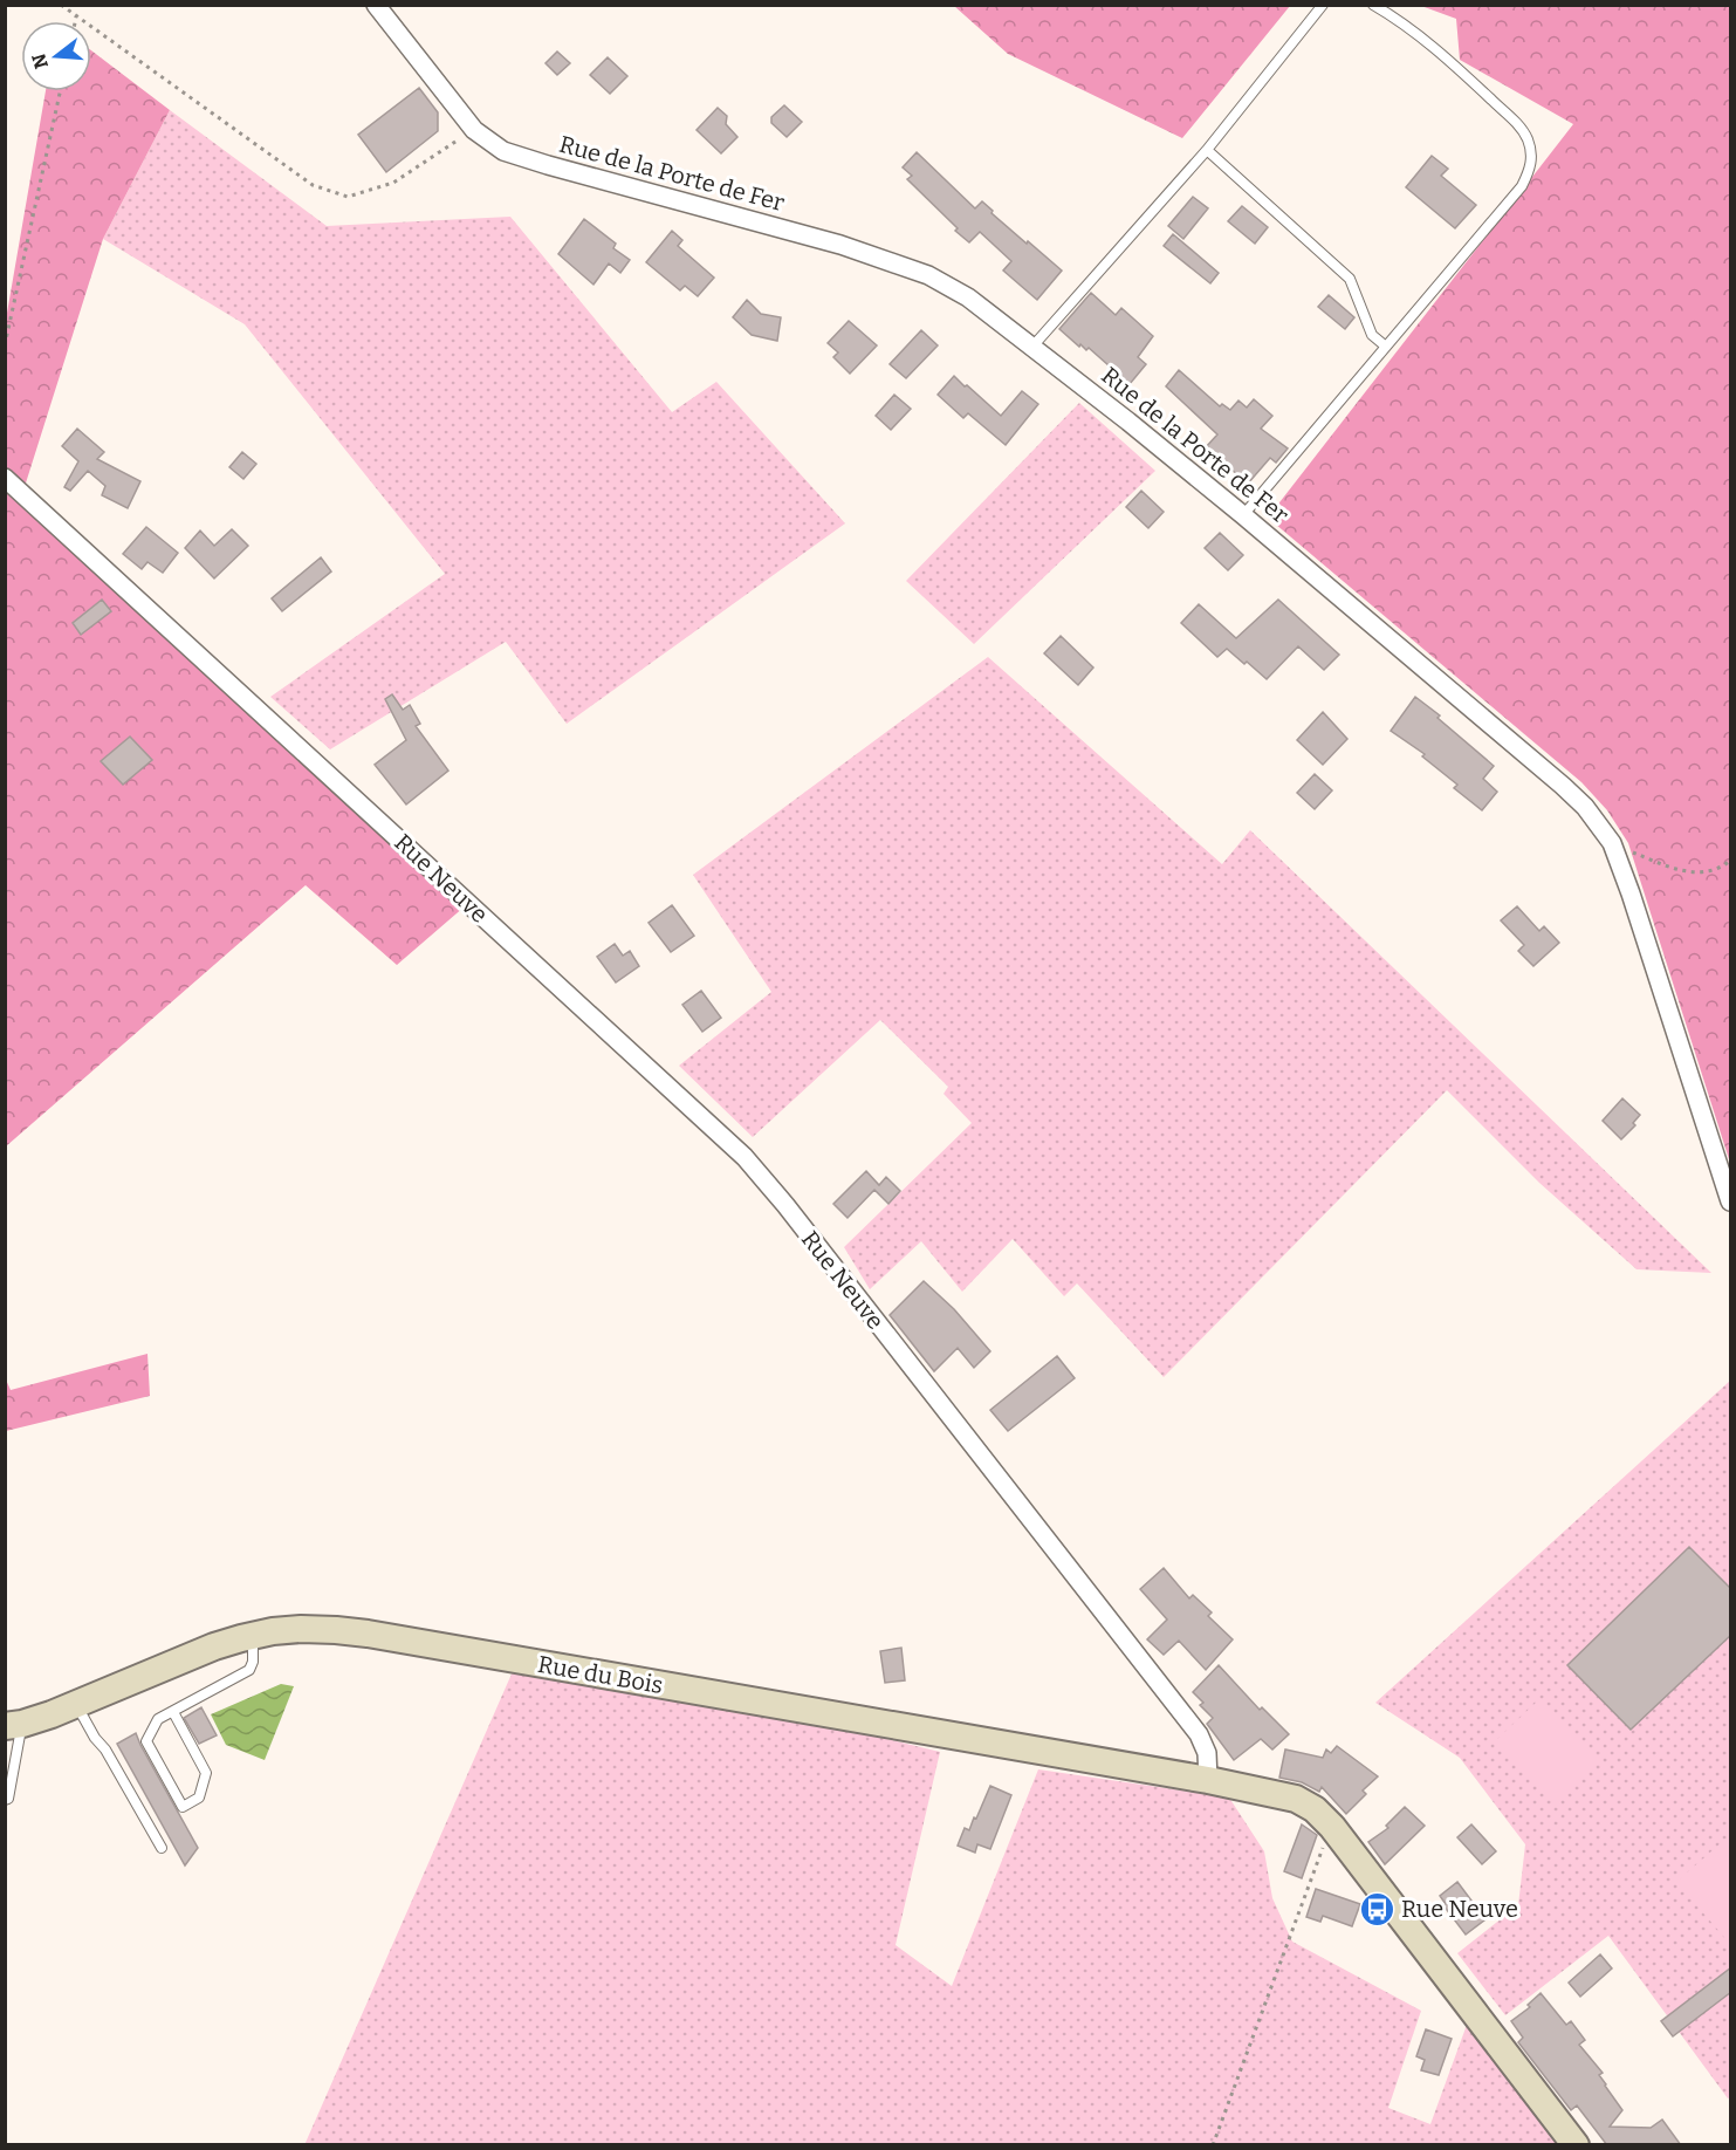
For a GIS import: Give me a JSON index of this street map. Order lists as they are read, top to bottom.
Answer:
{
  "streets": {
    "street": ["Rue de la Porte de Fer", "Rue Neuve", "Rue du Bois"]
  },
  "crossings": [
    ["Rue Neuve", "Rue du Bois"]
  ],
  "places": {
    "bus stop": ["Rue Neuve"]
  },
  "north": "left"
}
